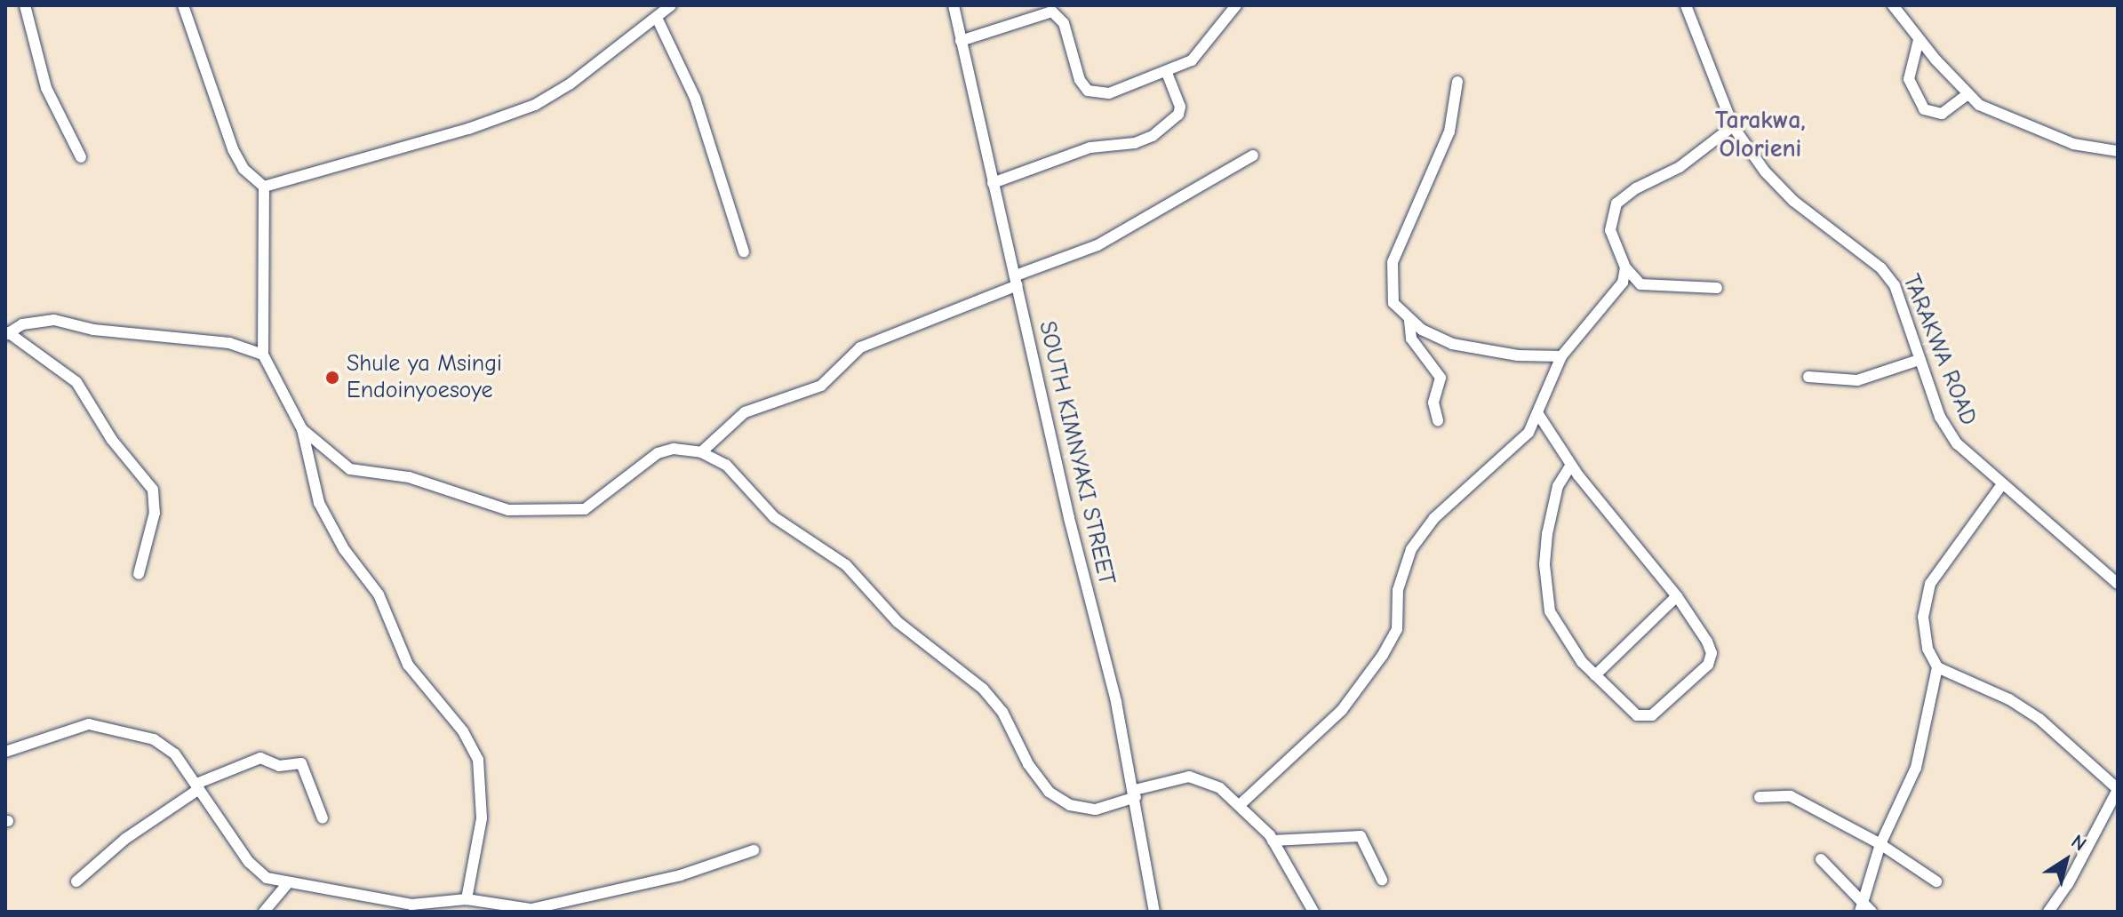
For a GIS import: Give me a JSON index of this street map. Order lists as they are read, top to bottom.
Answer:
{
  "streets": {
    "street": ["TARAKWA ROAD", "SOUTH KIMNYAKI STREET"]
  },
  "districts": ["Tarakwa, Olorieni"],
  "places": ["Shule ya Msingi Endoinyoesoye"],
  "north": "top right"
}
